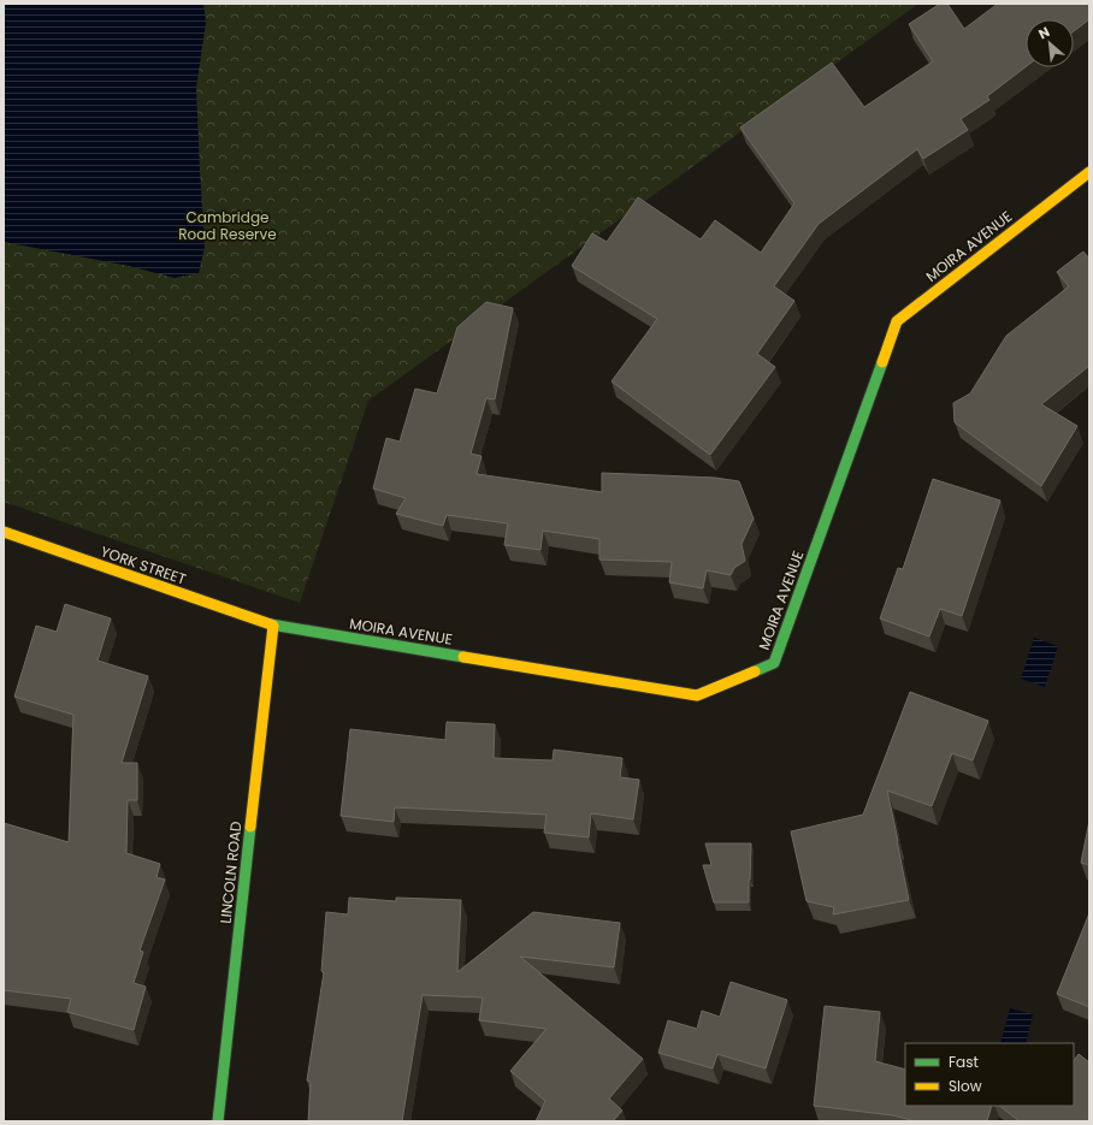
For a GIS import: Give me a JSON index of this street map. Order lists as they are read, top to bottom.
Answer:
{
  "streets": {
    "street": ["MOIRA AVENUE", "YORK STREET", "LINCOLN ROAD"]
  },
  "crossings": [
    ["MOIRA AVENUE", "YORK STREET"],
    ["MOIRA AVENUE", "LINCOLN ROAD"],
    ["YORK STREET", "LINCOLN ROAD"]
  ],
  "parks": ["Cambridge Road Reserve"],
  "legend": ["Fast", "Slow"],
  "north": "top left"
}
